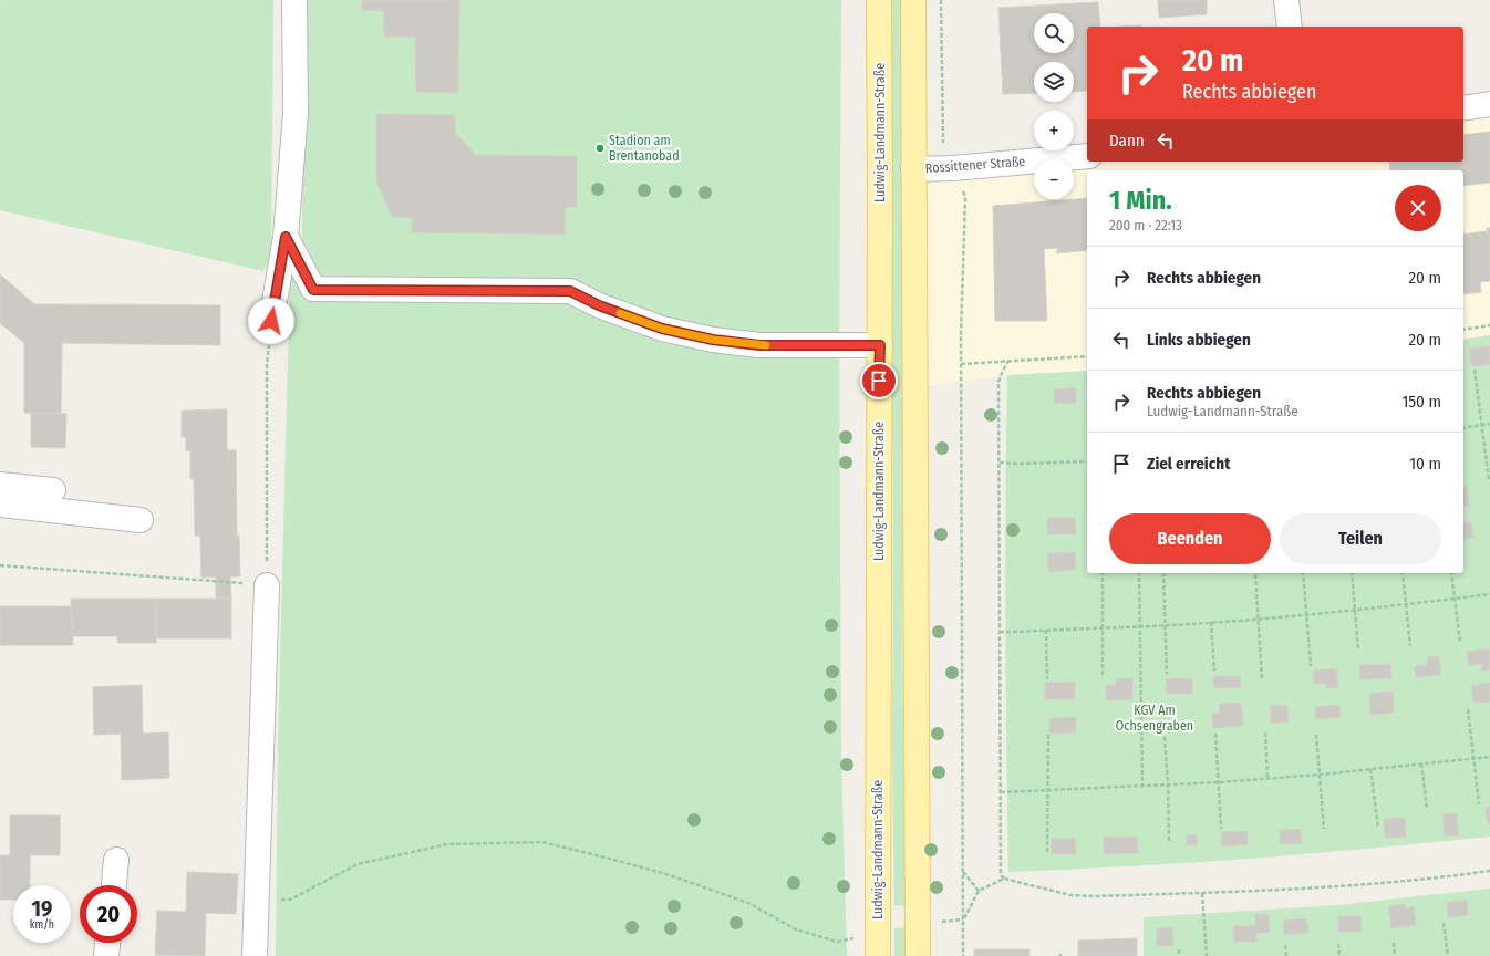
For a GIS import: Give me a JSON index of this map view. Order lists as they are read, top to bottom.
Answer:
{
  "streets": {
    "main road": ["Ludwig-Landmann-Straße"],
    "street": ["Rossittener Straße"]
  },
  "parks": ["KGV Am Ochsengraben"],
  "places": ["Stadion am Brentanobad"],
  "page": {
    "map_buttons": ["+", "−"],
    "turn": ["20 m", "Rechts abbiegen"],
    "then": "Dann",
    "heading": ["1 Min.", "200 m · 22:13"],
    "list": [
      {
        "name": "Rechts abbiegen",
        "value": "20 m"
      },
      {
        "name": "Links abbiegen",
        "value": "20 m"
      },
      {
        "name": "Rechts abbiegen",
        "note": "Ludwig-Landmann-Straße",
        "value": "150 m"
      },
      {
        "name": "Ziel erreicht",
        "value": "10 m"
      }
    ],
    "buttons": ["Beenden", "Teilen"],
    "speed": "19 km/h",
    "limit": "20"
  }
}
